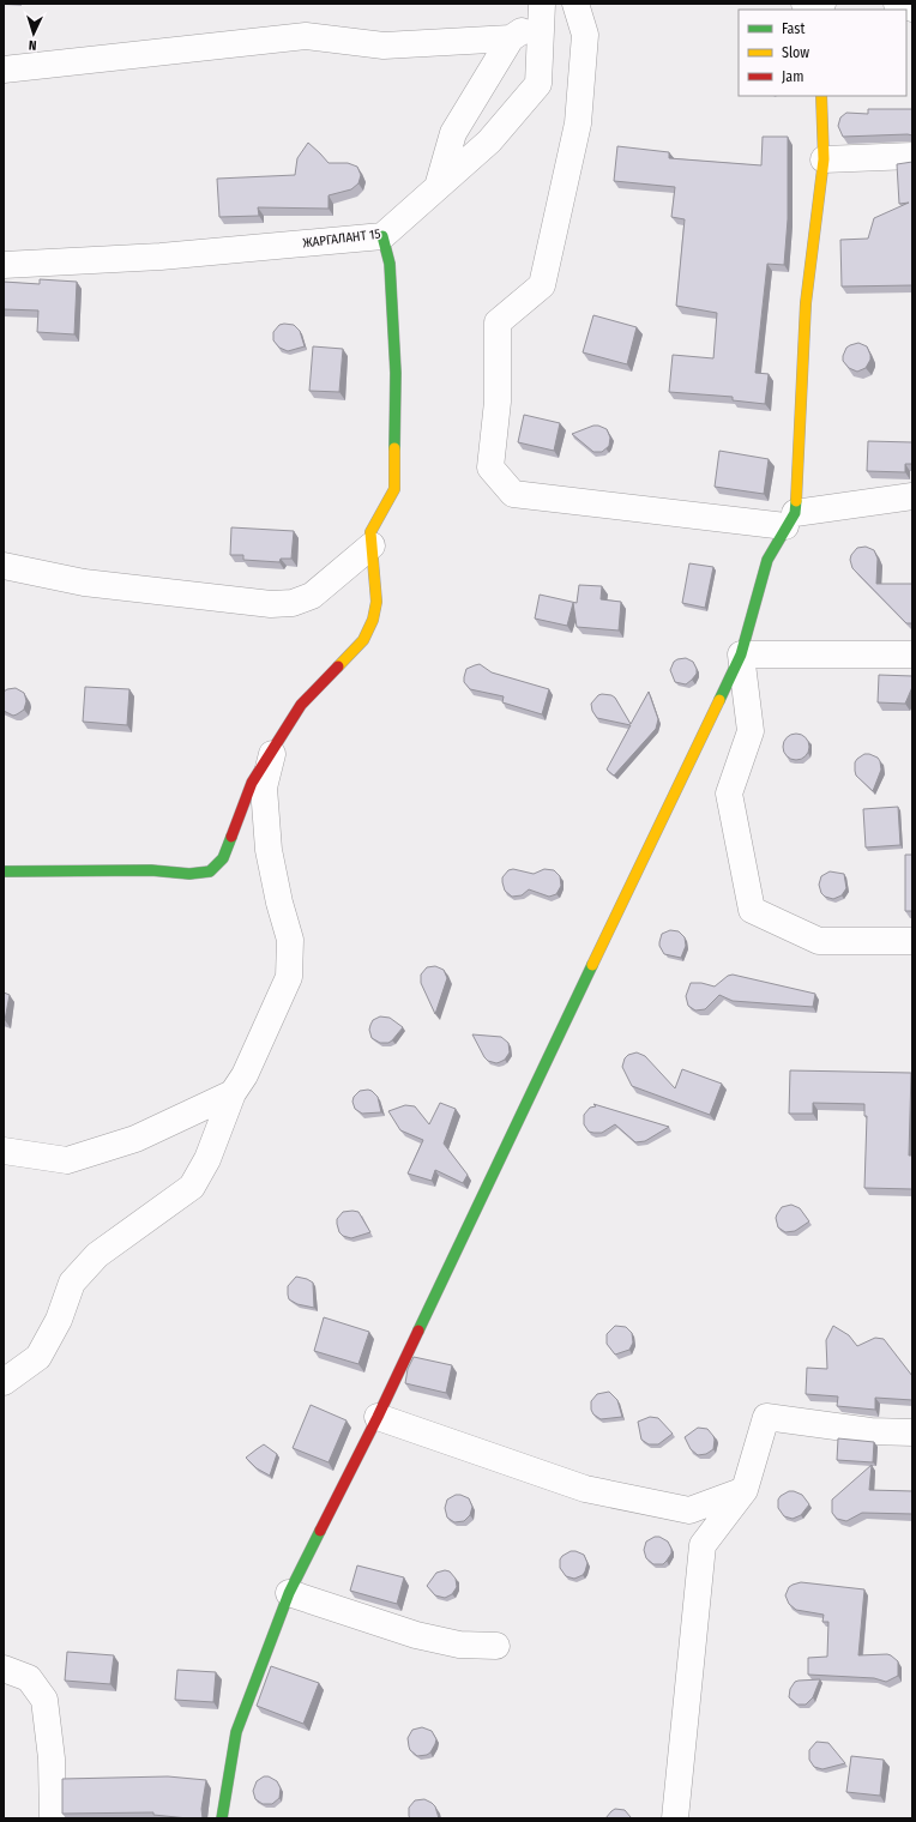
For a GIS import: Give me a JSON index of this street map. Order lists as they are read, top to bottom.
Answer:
{
  "streets": {
    "street": ["ЖАРГАЛАНТ 15"]
  },
  "legend": ["Fast", "Slow", "Jam"],
  "north": "bottom"
}
